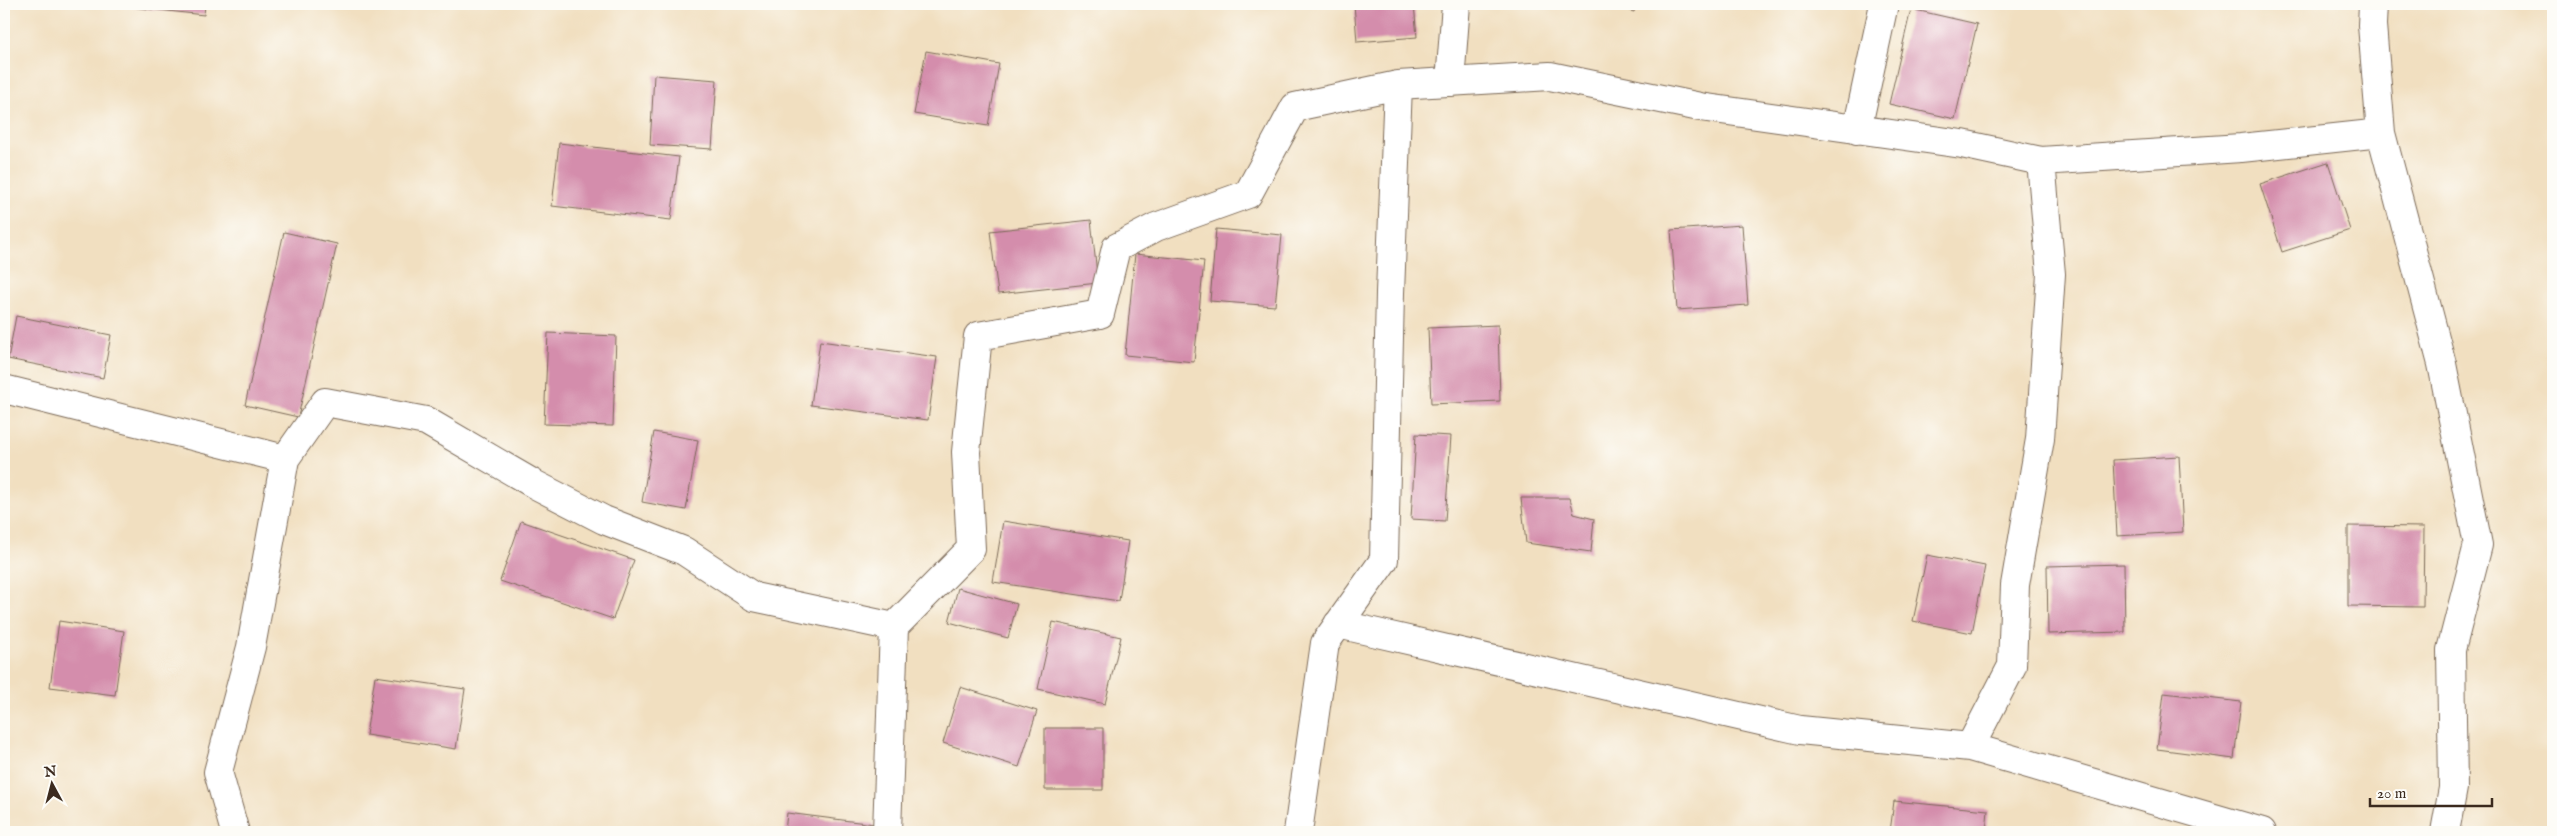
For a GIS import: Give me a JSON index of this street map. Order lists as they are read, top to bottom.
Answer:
{
  "scale_bar": "20 m",
  "north": "top"
}
